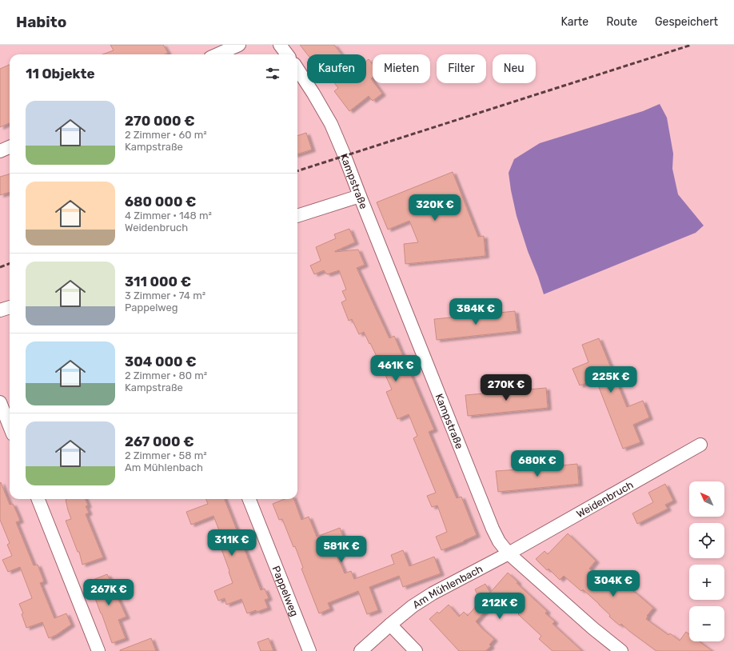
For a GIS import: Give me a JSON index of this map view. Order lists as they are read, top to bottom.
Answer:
{
  "streets": {
    "street": [
      "Kampstraße",
      "Weidenbruch",
      "Am Mühlenbach",
      "Pappelweg"
    ]
  },
  "crossings": [
    ["Kampstraße", "Weidenbruch"],
    ["Kampstraße", "Am Mühlenbach"],
    ["Weidenbruch", "Am Mühlenbach"]
  ],
  "north": "top left",
  "page": {
    "header": "Habito",
    "nav": ["Karte", "Route", "Gespeichert"],
    "chip": [
      "Kaufen",
      "Mieten",
      "Filter",
      "Neu"
    ],
    "heading": "11 Objekte",
    "list": [
      {
        "name": "270 000 €",
        "note": "2 Zimmer · 60 m² · Kampstraße"
      },
      {
        "name": "680 000 €",
        "note": "4 Zimmer · 148 m² · Weidenbruch"
      },
      {
        "name": "311 000 €",
        "note": "3 Zimmer · 74 m² · Pappelweg"
      },
      {
        "name": "304 000 €",
        "note": "2 Zimmer · 80 m² · Kampstraße"
      },
      {
        "name": "267 000 €",
        "note": "2 Zimmer · 58 m² · Am Mühlenbach"
      }
    ],
    "price": [
      "320K €",
      "384K €",
      "461K €",
      "225K €",
      "270K €",
      "680K €",
      "311K €",
      "581K €",
      "304K €",
      "267K €",
      "212K €"
    ],
    "map_buttons": ["+", "−"]
  }
}
